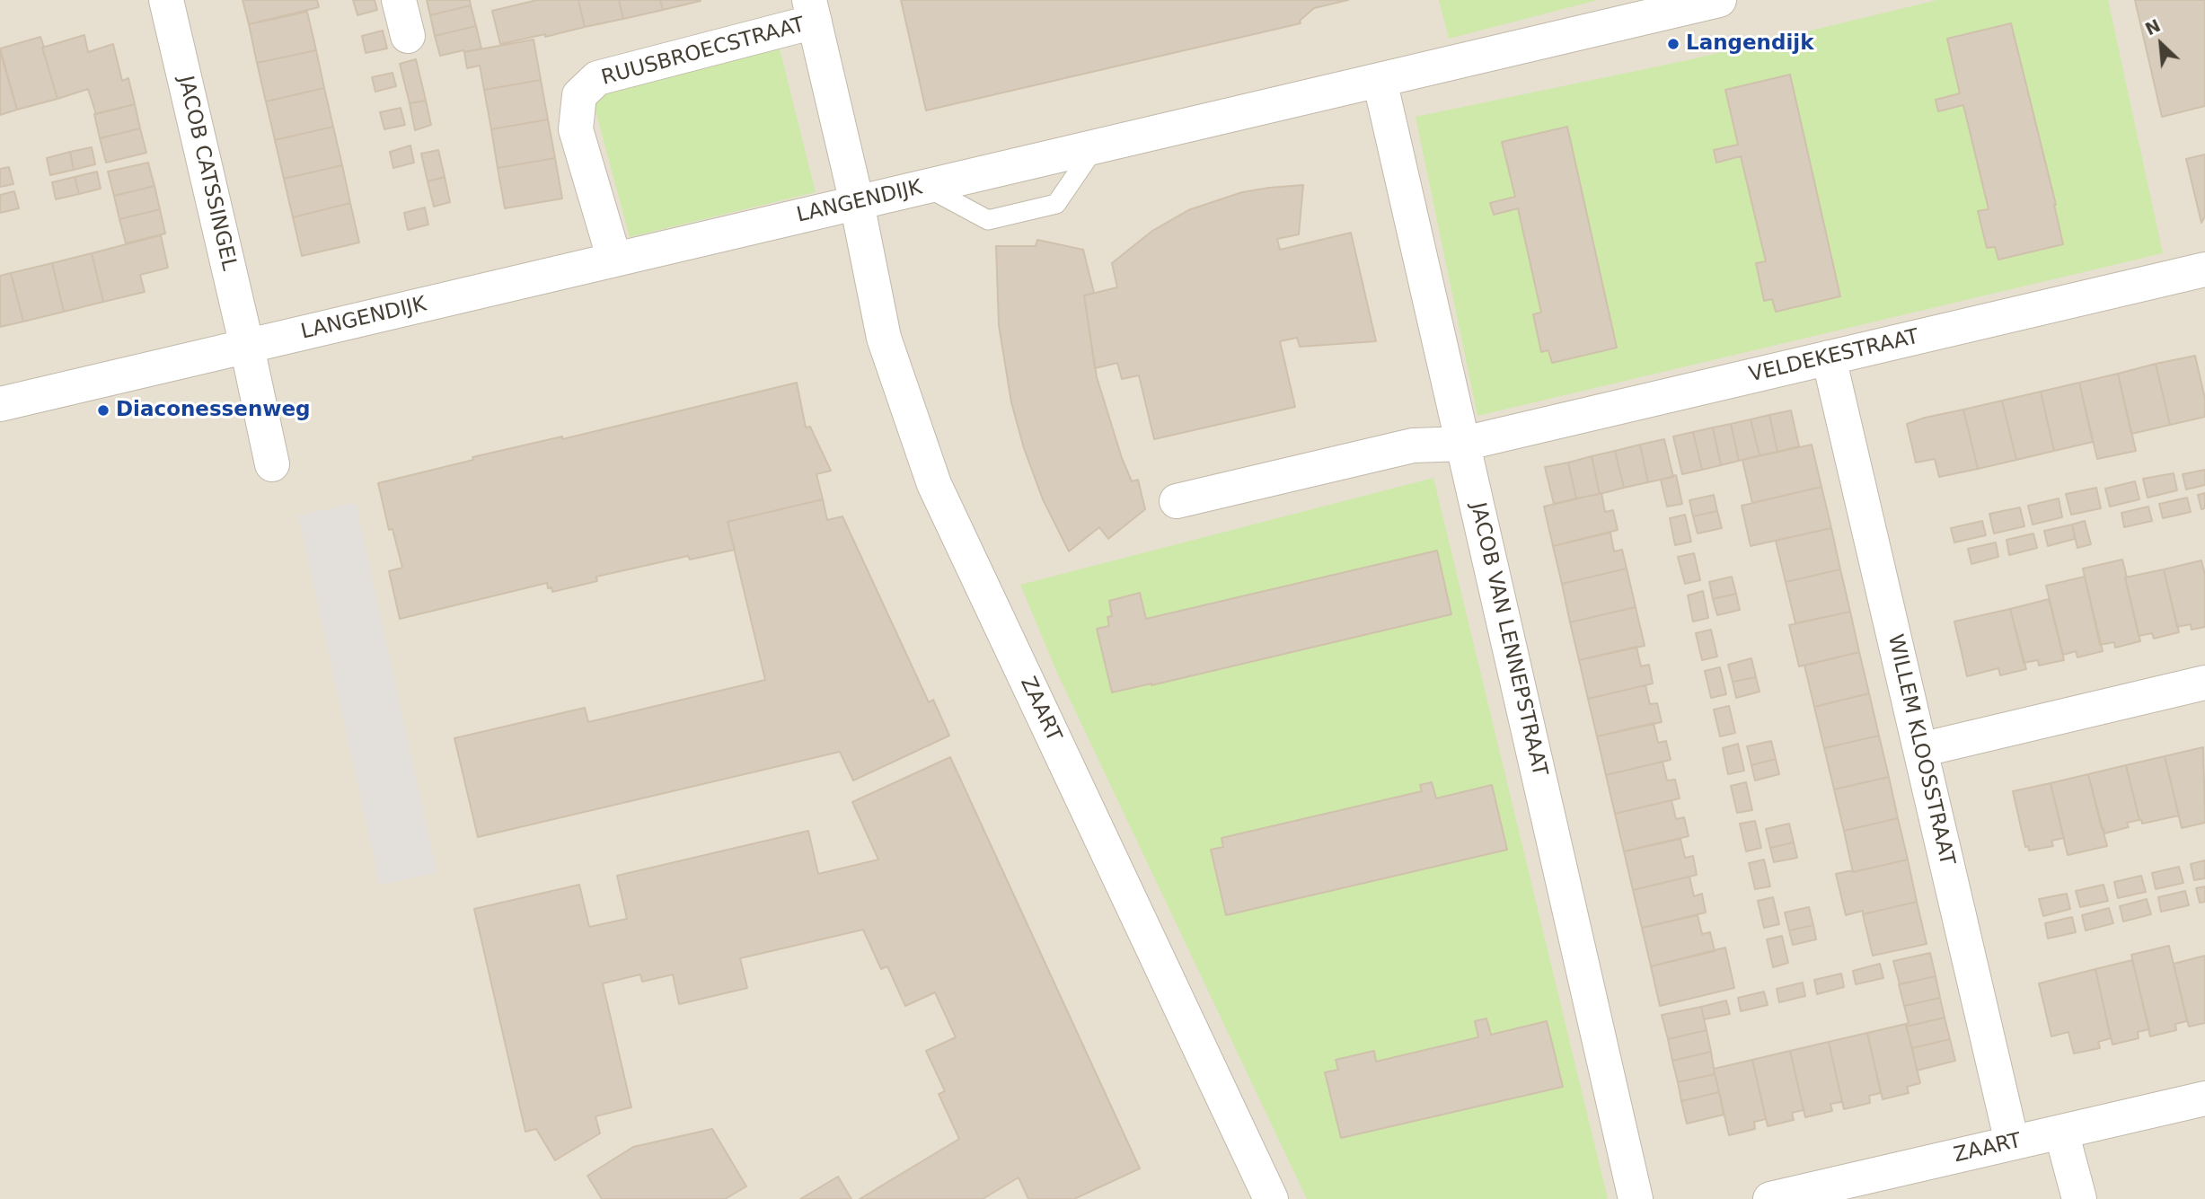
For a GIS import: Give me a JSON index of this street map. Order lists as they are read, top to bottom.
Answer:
{
  "streets": {
    "street": [
      "RUUSBROECSTRAAT",
      "JACOB CATSSINGEL",
      "LANGENDIJK",
      "VELDEKESTRAAT",
      "JACOB VAN LENNEPSTRAAT",
      "ZAART",
      "WILLEM KLOOSSTRAAT"
    ]
  },
  "crossings": [
    ["RUUSBROECSTRAAT", "LANGENDIJK"],
    ["RUUSBROECSTRAAT", "ZAART"],
    ["JACOB CATSSINGEL", "LANGENDIJK"],
    ["LANGENDIJK", "JACOB VAN LENNEPSTRAAT"],
    ["LANGENDIJK", "ZAART"],
    ["VELDEKESTRAAT", "JACOB VAN LENNEPSTRAAT"],
    ["VELDEKESTRAAT", "WILLEM KLOOSSTRAAT"],
    ["ZAART", "WILLEM KLOOSSTRAAT"]
  ],
  "places": ["Langendijk", "Diaconessenweg"],
  "north": "top left"
}
